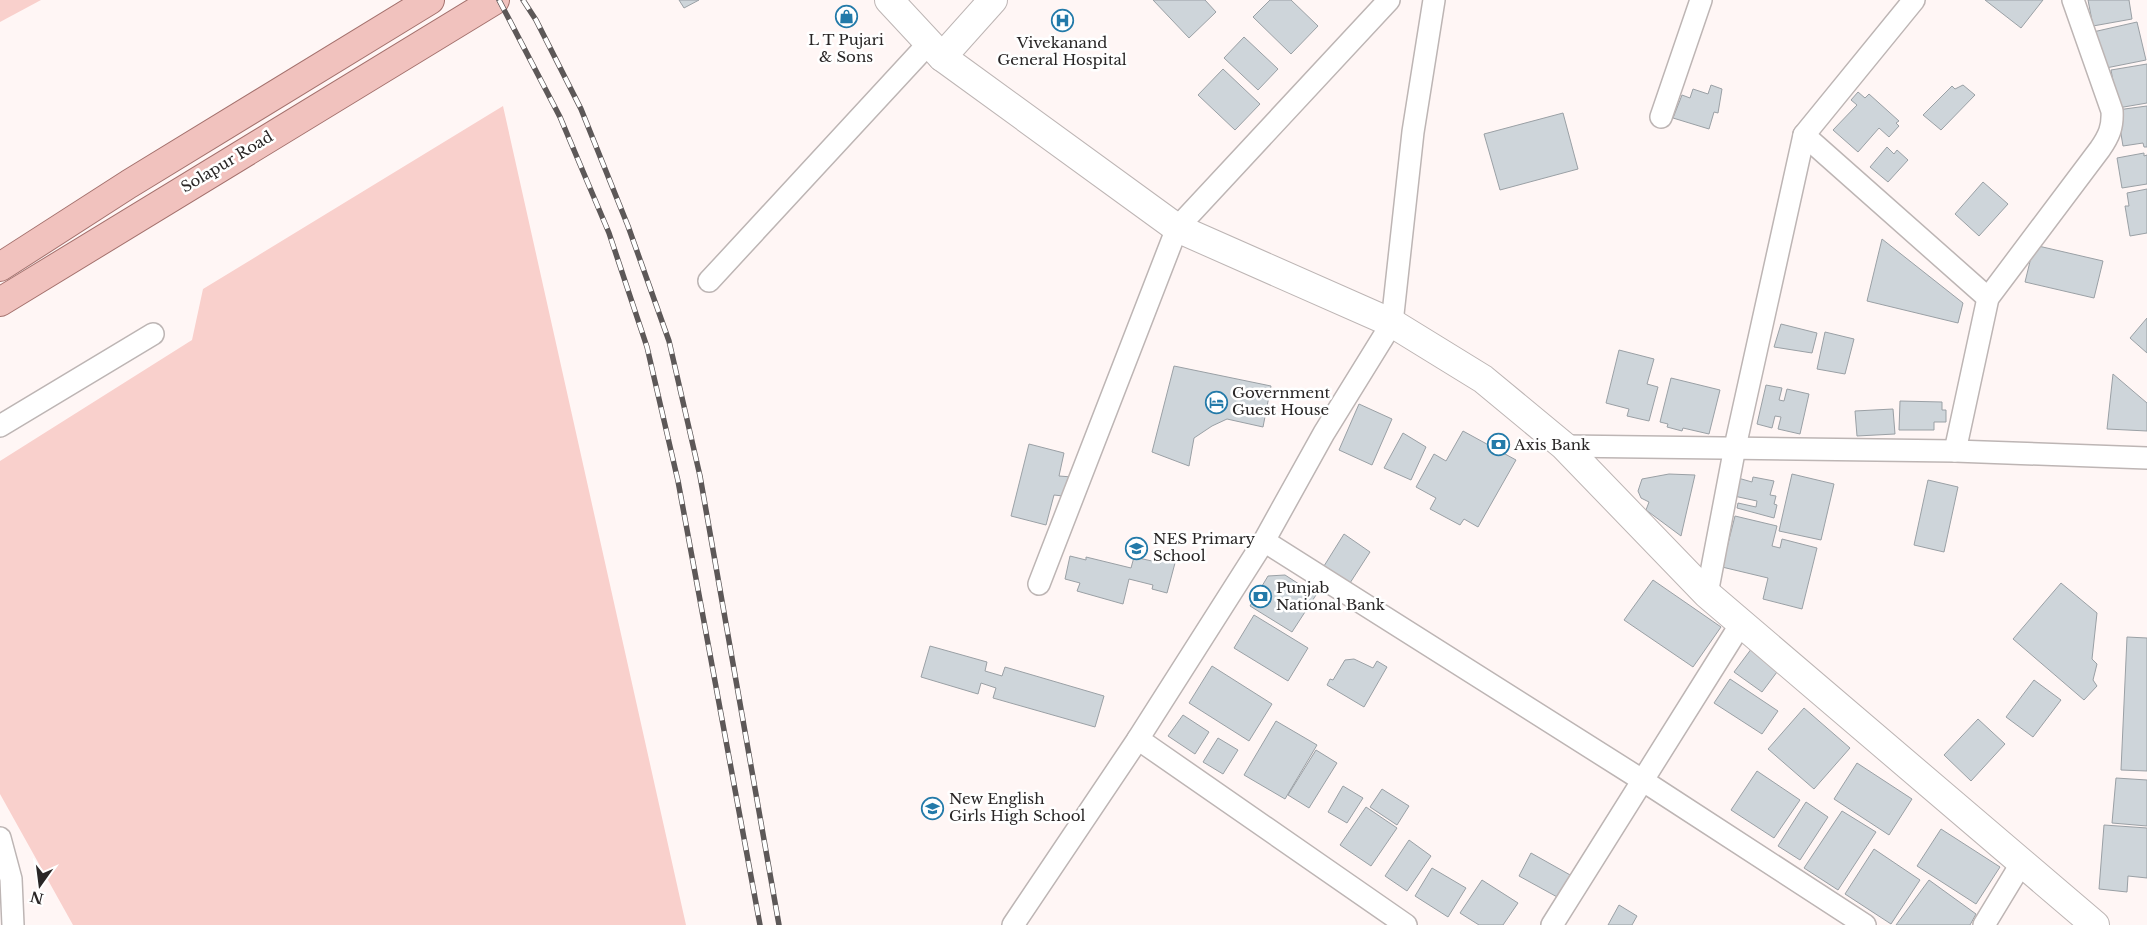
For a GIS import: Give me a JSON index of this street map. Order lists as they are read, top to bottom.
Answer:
{
  "streets": {
    "main road": ["Solapur Road"]
  },
  "places": {
    "shop": ["L T Pujari & Sons"],
    "hospital": ["Vivekanand General Hospital"],
    "hotel": ["Government Guest House"],
    "bank": ["Axis Bank", "Punjab National Bank"],
    "school or university": ["NES Primary School", "New English Girls High School"]
  },
  "north": "bottom"
}
